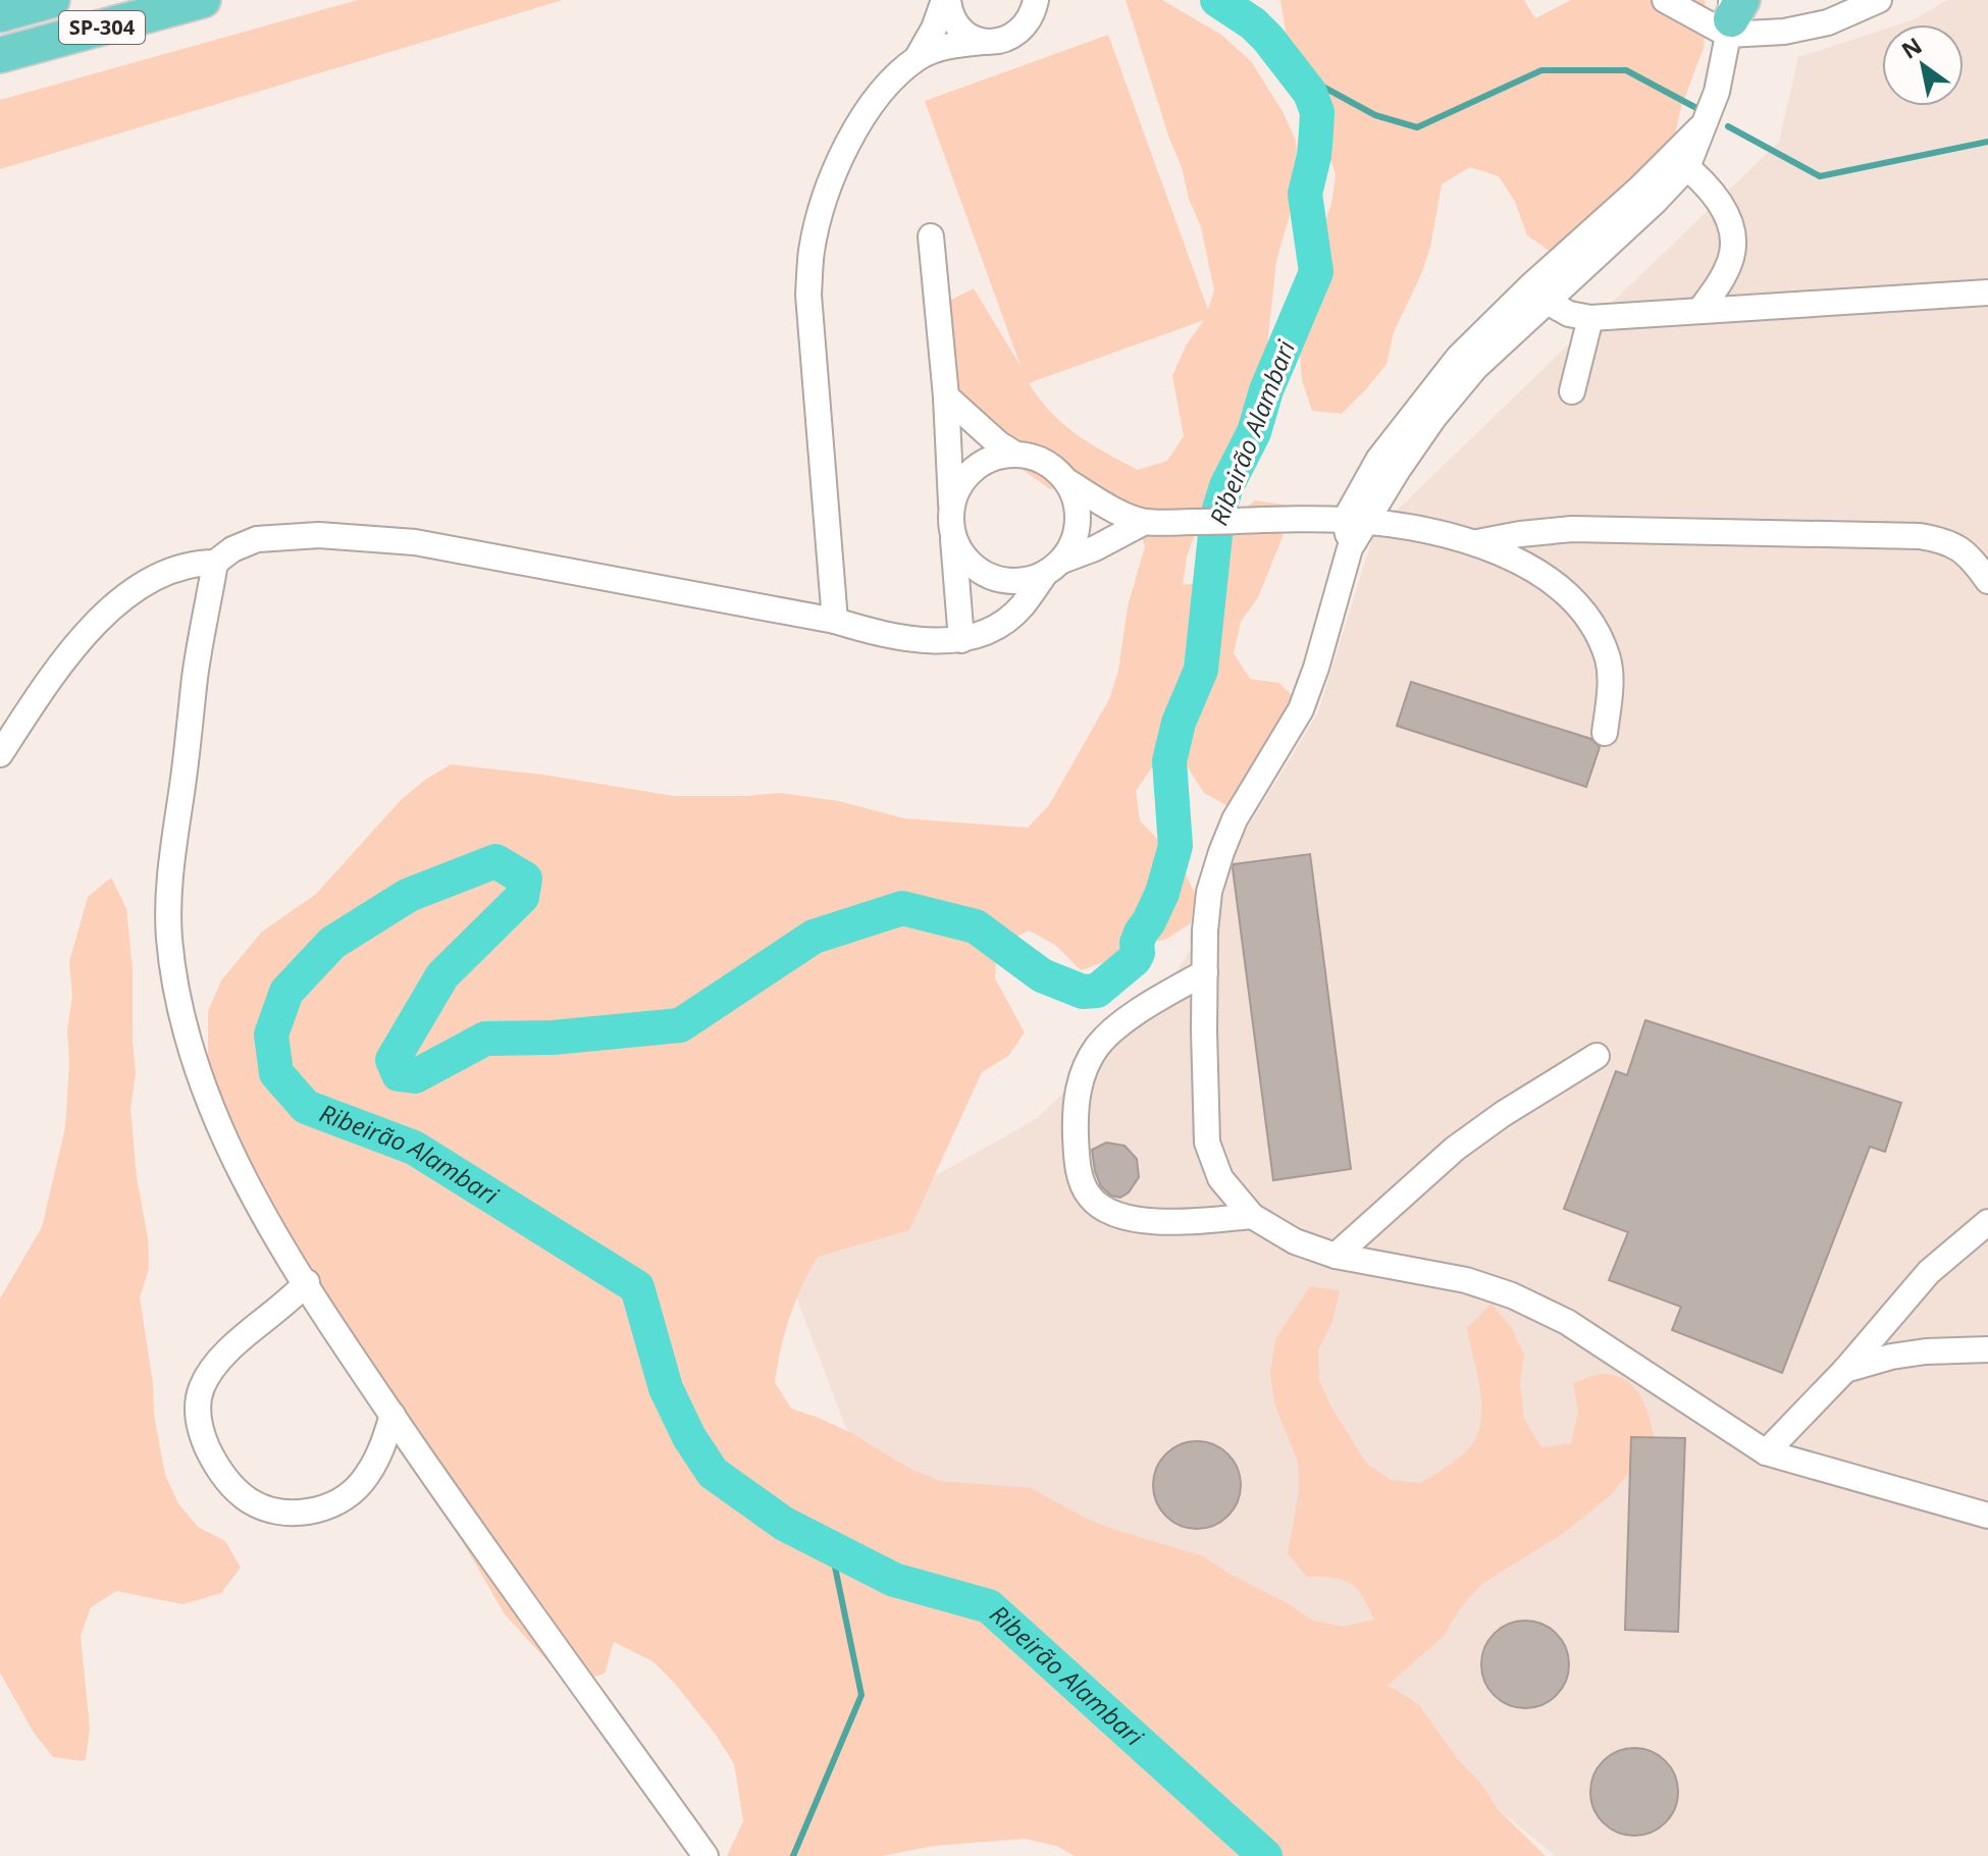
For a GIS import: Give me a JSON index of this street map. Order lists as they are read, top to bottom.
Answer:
{
  "streets": {
    "highway": ["SP-304"]
  },
  "water": ["Ribeirão Alambari"],
  "north": "top left"
}
